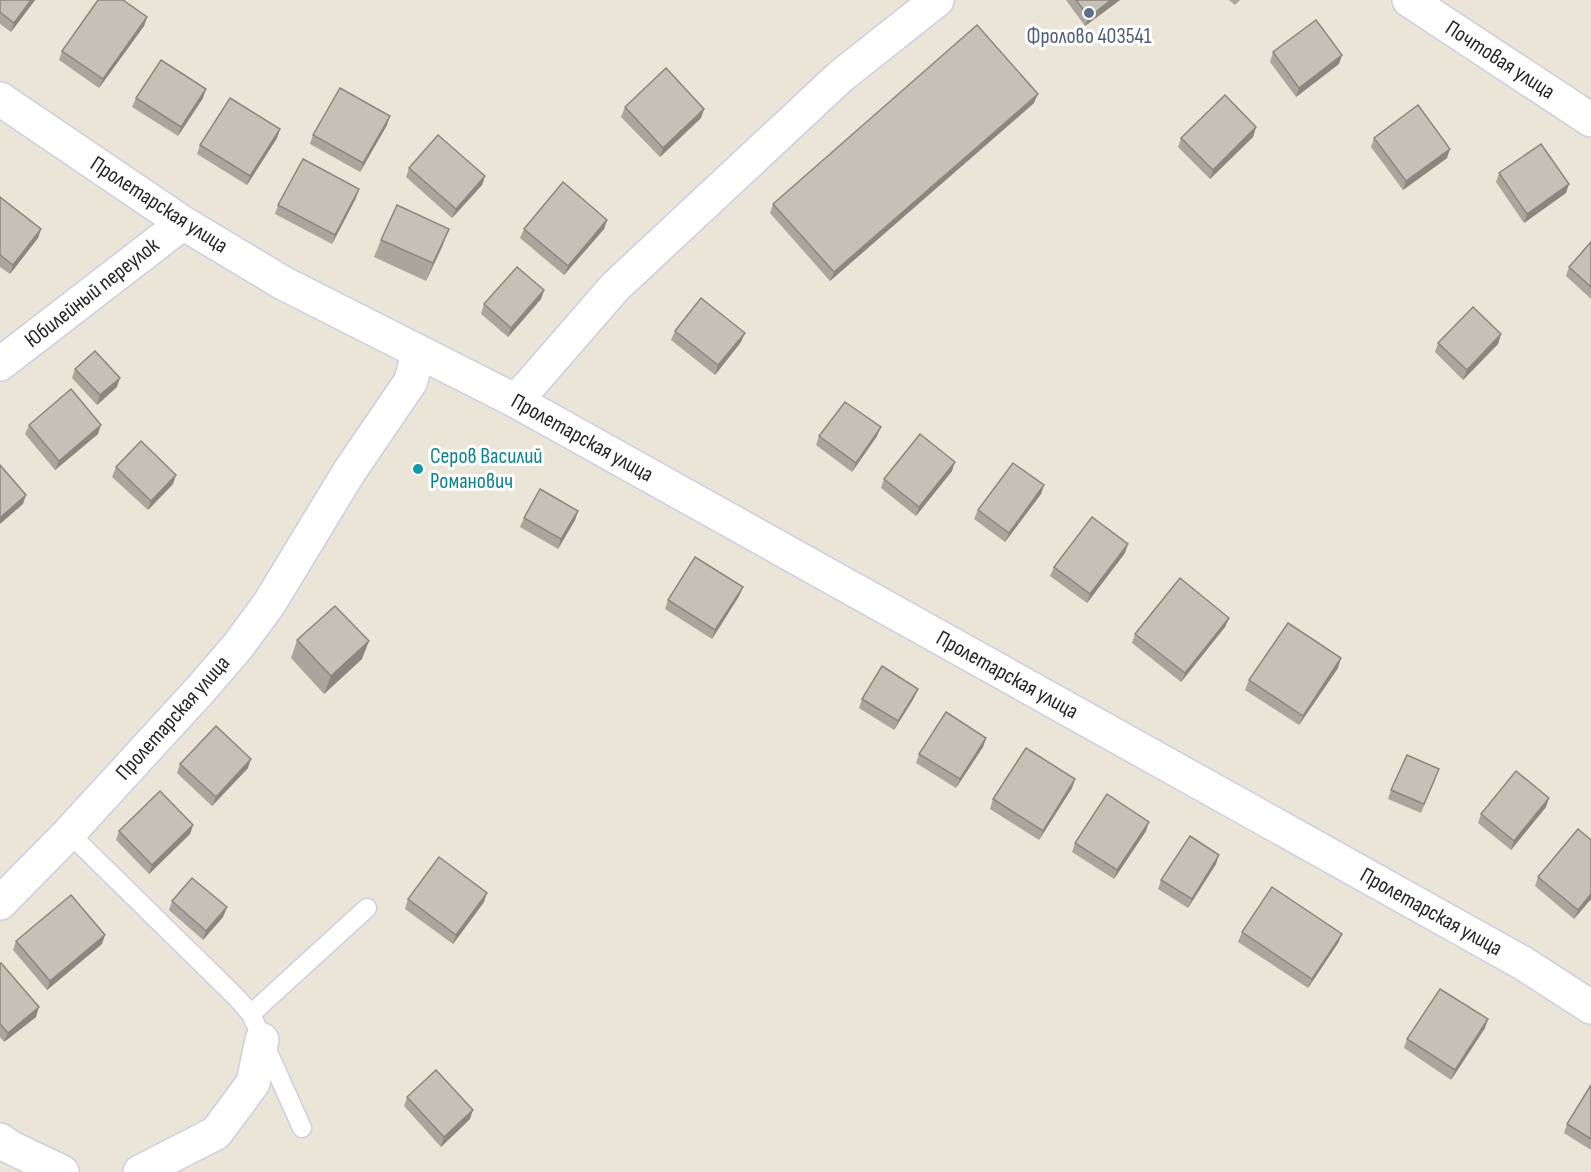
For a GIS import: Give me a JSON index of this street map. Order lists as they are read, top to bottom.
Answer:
{
  "streets": {
    "street": ["Почтовая улица", "Пролетарская улица", "Юбилейный переулок"]
  },
  "crossings": [
    ["Пролетарская улица", "Юбилейный переулок"]
  ],
  "places": ["Фролово 403541", "Серов Василий Романович"]
}
